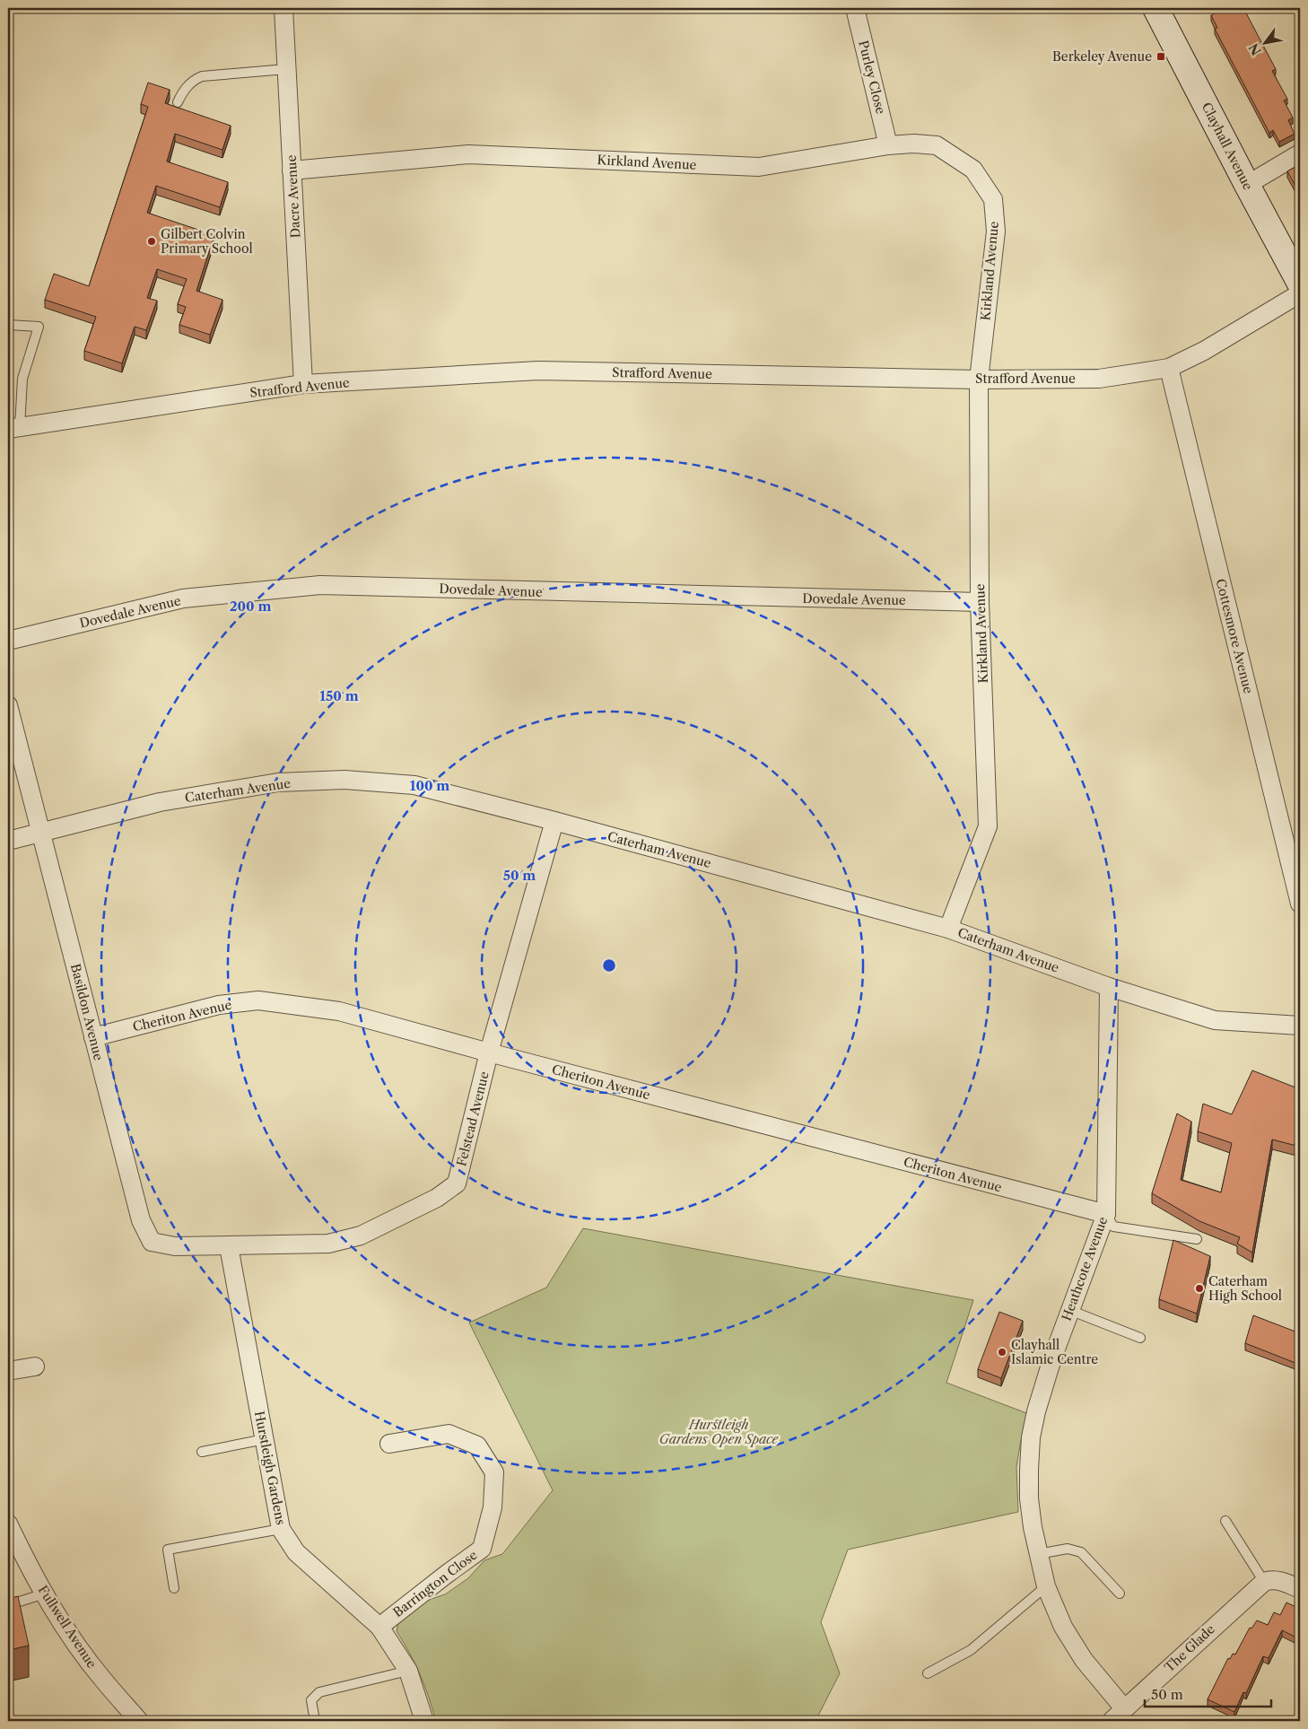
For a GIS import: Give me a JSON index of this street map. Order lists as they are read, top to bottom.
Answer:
{
  "streets": {
    "street": [
      "Purley Close",
      "Clayhall Avenue",
      "Kirkland Avenue",
      "Dacre Avenue",
      "Strafford Avenue",
      "Dovedale Avenue",
      "Cottesmore Avenue",
      "Caterham Avenue",
      "Basildon Avenue",
      "Cheriton Avenue",
      "Felstead Avenue",
      "Heathcote Avenue",
      "Hurstleigh Gardens",
      "Barrington Close",
      "Fullwell Avenue",
      "The Glade"
    ]
  },
  "crossings": [
    ["Purley Close", "Kirkland Avenue"],
    ["Kirkland Avenue", "Dacre Avenue"],
    ["Kirkland Avenue", "Strafford Avenue"],
    ["Kirkland Avenue", "Dovedale Avenue"],
    ["Kirkland Avenue", "Caterham Avenue"],
    ["Dacre Avenue", "Strafford Avenue"],
    ["Strafford Avenue", "Cottesmore Avenue"],
    ["Caterham Avenue", "Basildon Avenue"],
    ["Caterham Avenue", "Felstead Avenue"],
    ["Caterham Avenue", "Heathcote Avenue"],
    ["Basildon Avenue", "Cheriton Avenue"],
    ["Basildon Avenue", "Felstead Avenue"],
    ["Basildon Avenue", "Hurstleigh Gardens"],
    ["Cheriton Avenue", "Felstead Avenue"],
    ["Cheriton Avenue", "Heathcote Avenue"],
    ["Felstead Avenue", "Hurstleigh Gardens"],
    ["Heathcote Avenue", "The Glade"],
    ["Hurstleigh Gardens", "Barrington Close"]
  ],
  "parks": ["Hurstleigh Gardens Open Space"],
  "places": {
    "transit": ["Berkeley Avenue"],
    "other": ["Gilbert Colvin Primary School", "Caterham High School", "Clayhall Islamic Centre"]
  },
  "scale_bar": "50 m",
  "north": "bottom left",
  "rings": [
    "200 m",
    "150 m",
    "100 m",
    "50 m"
  ]
}
